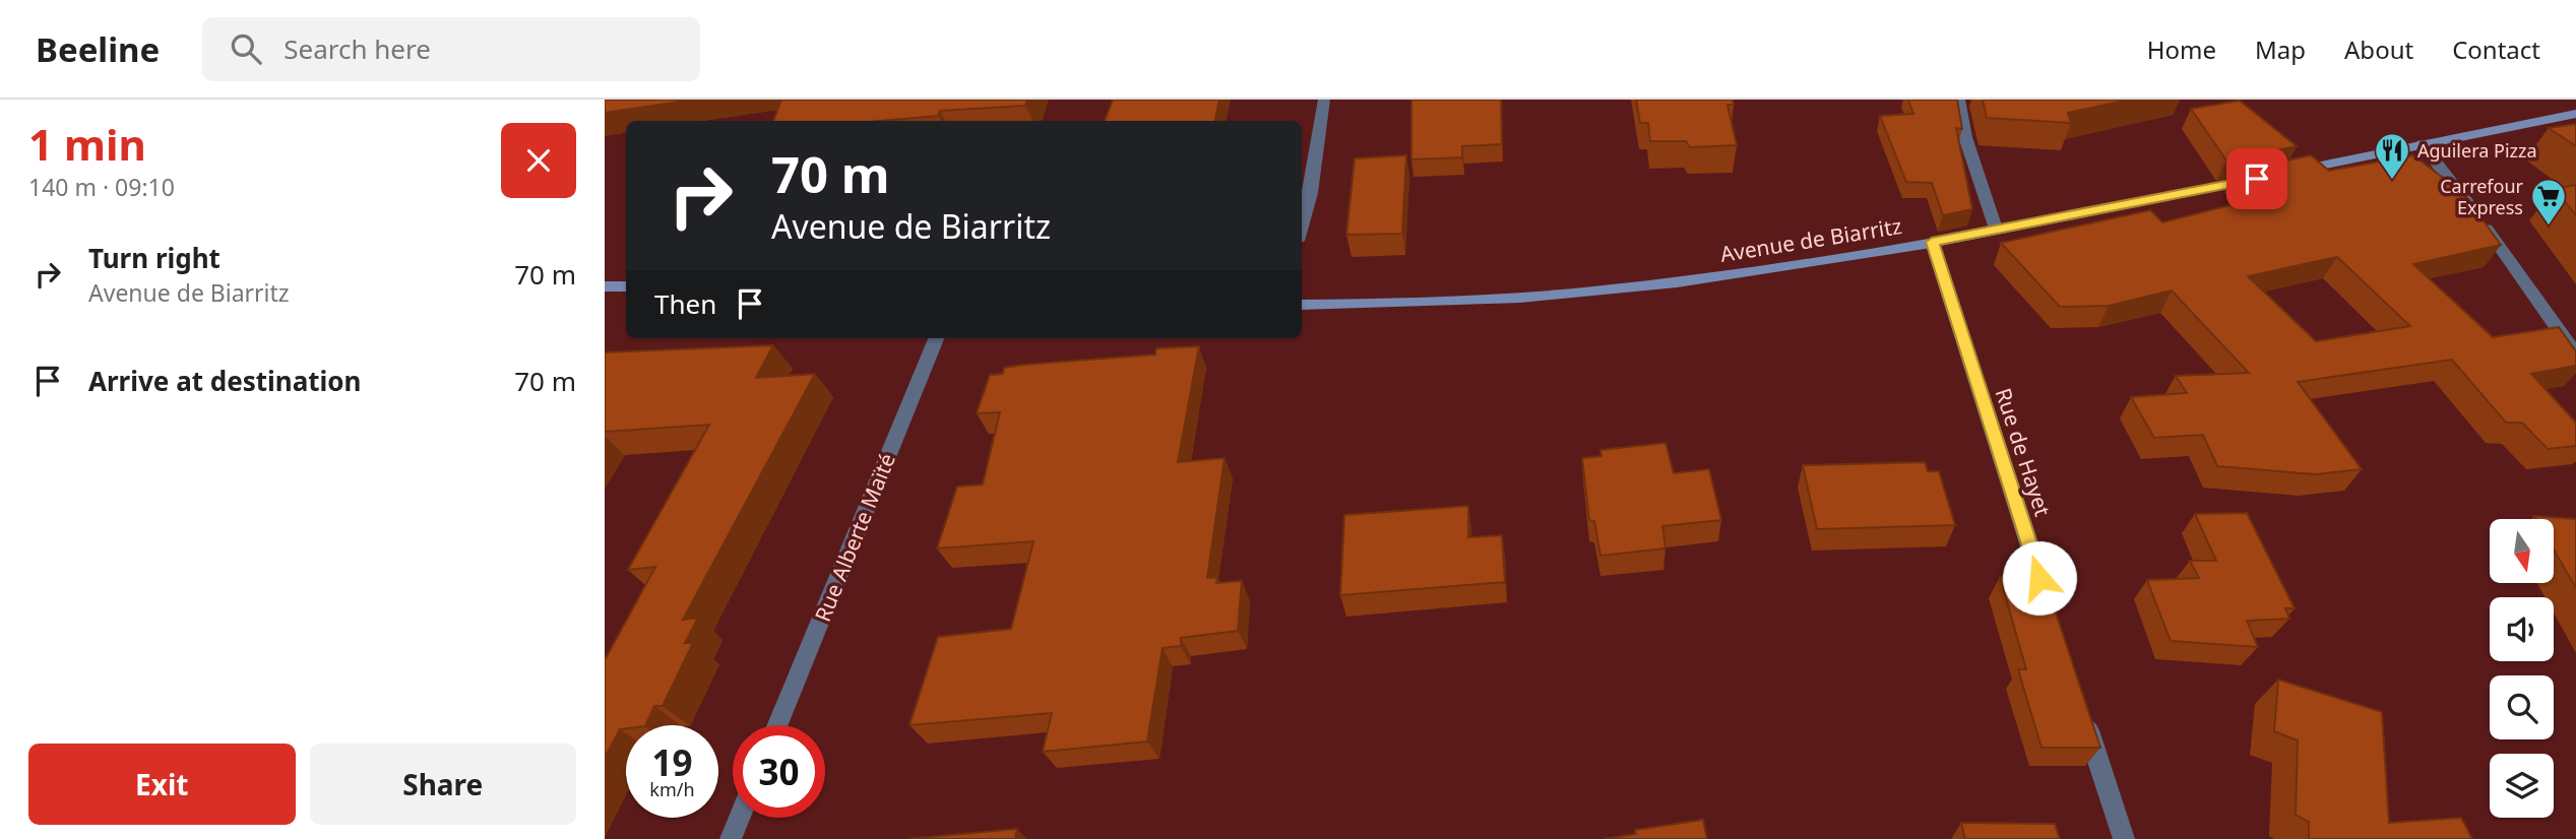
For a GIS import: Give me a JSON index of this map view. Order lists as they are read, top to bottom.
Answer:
{
  "streets": {
    "main road": ["Avenue de Biarritz"],
    "street": ["Rue de Hayet", "Rue Alberte Maïté"]
  },
  "crossings": [
    ["Avenue de Biarritz", "Rue de Hayet"]
  ],
  "places": {
    "restaurant": ["Aguilera Pizza"],
    "supermarket": ["Carrefour Express"]
  },
  "north": "bottom",
  "page": {
    "header": "Beeline",
    "search": "Search here",
    "nav": [
      "Home",
      "Map",
      "About",
      "Contact"
    ],
    "heading": ["1 min", "140 m · 09:10"],
    "turn": ["70 m", "Avenue de Biarritz"],
    "list": [
      {
        "name": "Turn right",
        "note": "Avenue de Biarritz",
        "value": "70 m"
      },
      {
        "name": "Arrive at destination",
        "value": "70 m"
      }
    ],
    "then": "Then",
    "speed": "19 km/h",
    "limit": "30",
    "buttons": ["Exit", "Share"]
  }
}
